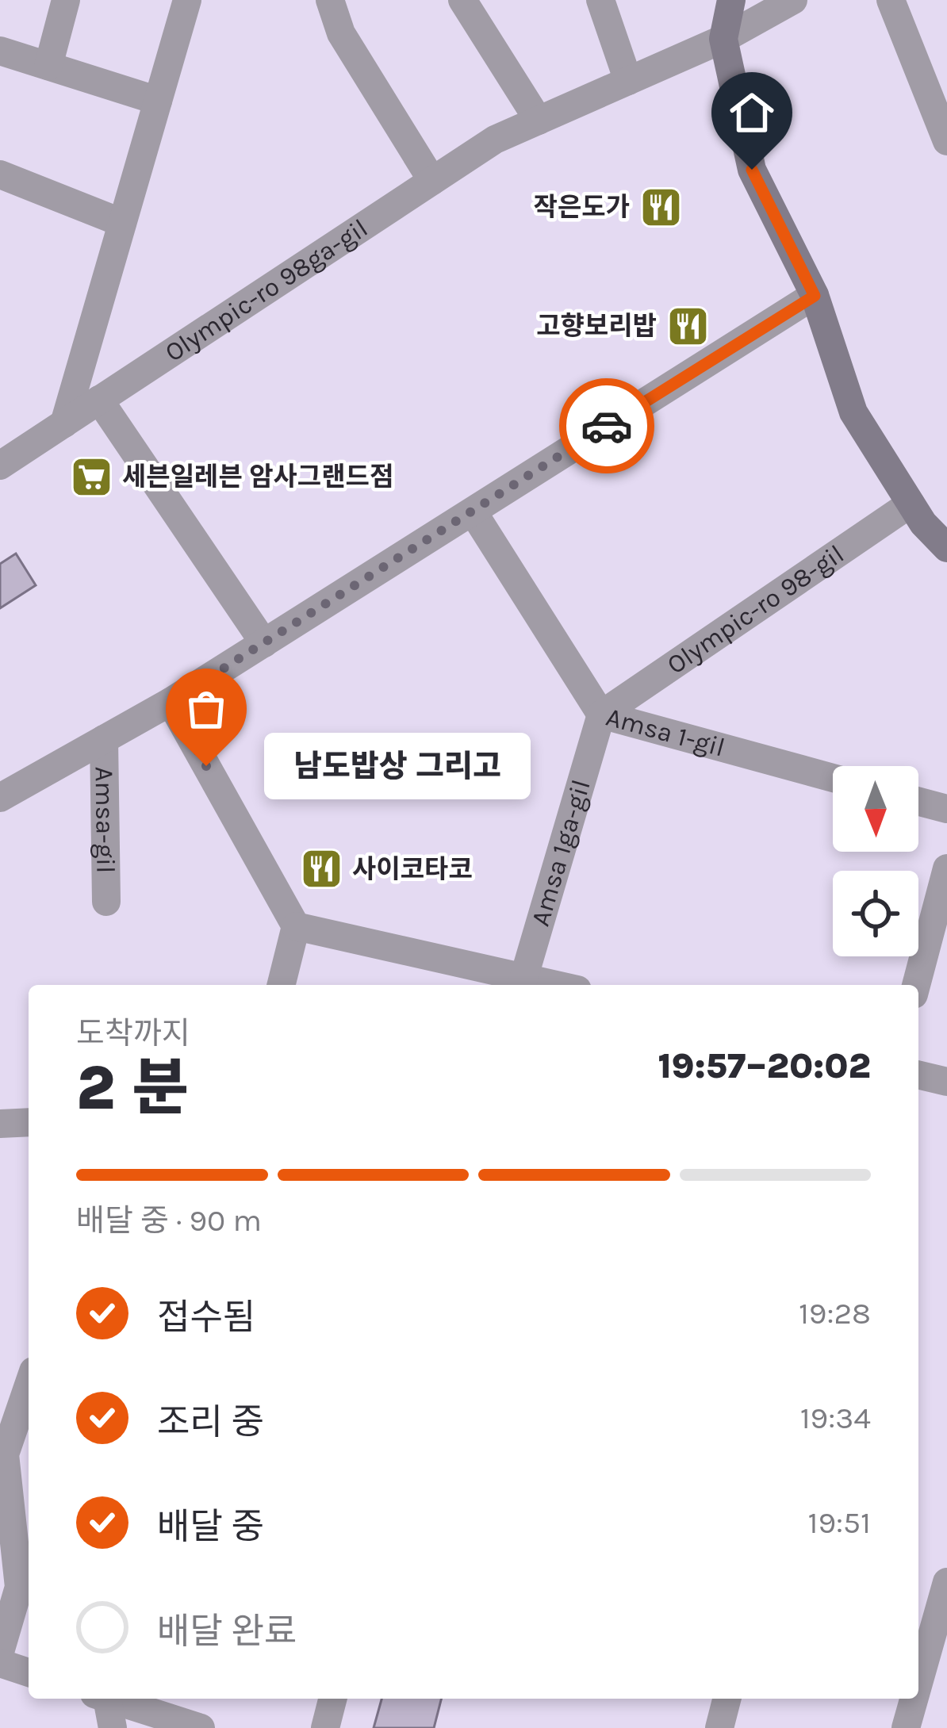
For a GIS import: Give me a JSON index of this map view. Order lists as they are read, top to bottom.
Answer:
{
  "streets": {
    "street": [
      "Olympic-ro 98ga-gil",
      "Olympic-ro 98-gil",
      "Amsa 1-gil",
      "Amsa-gil",
      "Amsa 1ga-gil"
    ]
  },
  "crossings": [
    ["Olympic-ro 98-gil", "Amsa 1-gil"],
    ["Olympic-ro 98-gil", "Amsa 1ga-gil"],
    ["Amsa 1-gil", "Amsa-gil"],
    ["Amsa 1-gil", "Amsa 1ga-gil"]
  ],
  "places": {
    "restaurant": ["작은도가", "고향보리밥", "사이코타코"],
    "supermarket": ["세븐일레븐 암사그랜드점"],
    "other": ["남도밥상 그리고"]
  },
  "north": "bottom",
  "page": {
    "bubble": "남도밥상 그리고",
    "heading": ["2 분", "도착까지", "19:57–20:02"],
    "bar": "배달 중 · 90 m",
    "list": [
      ["접수됨", "19:28"],
      ["조리 중", "19:34"],
      ["배달 중", "19:51"],
      "배달 완료"
    ]
  }
}
